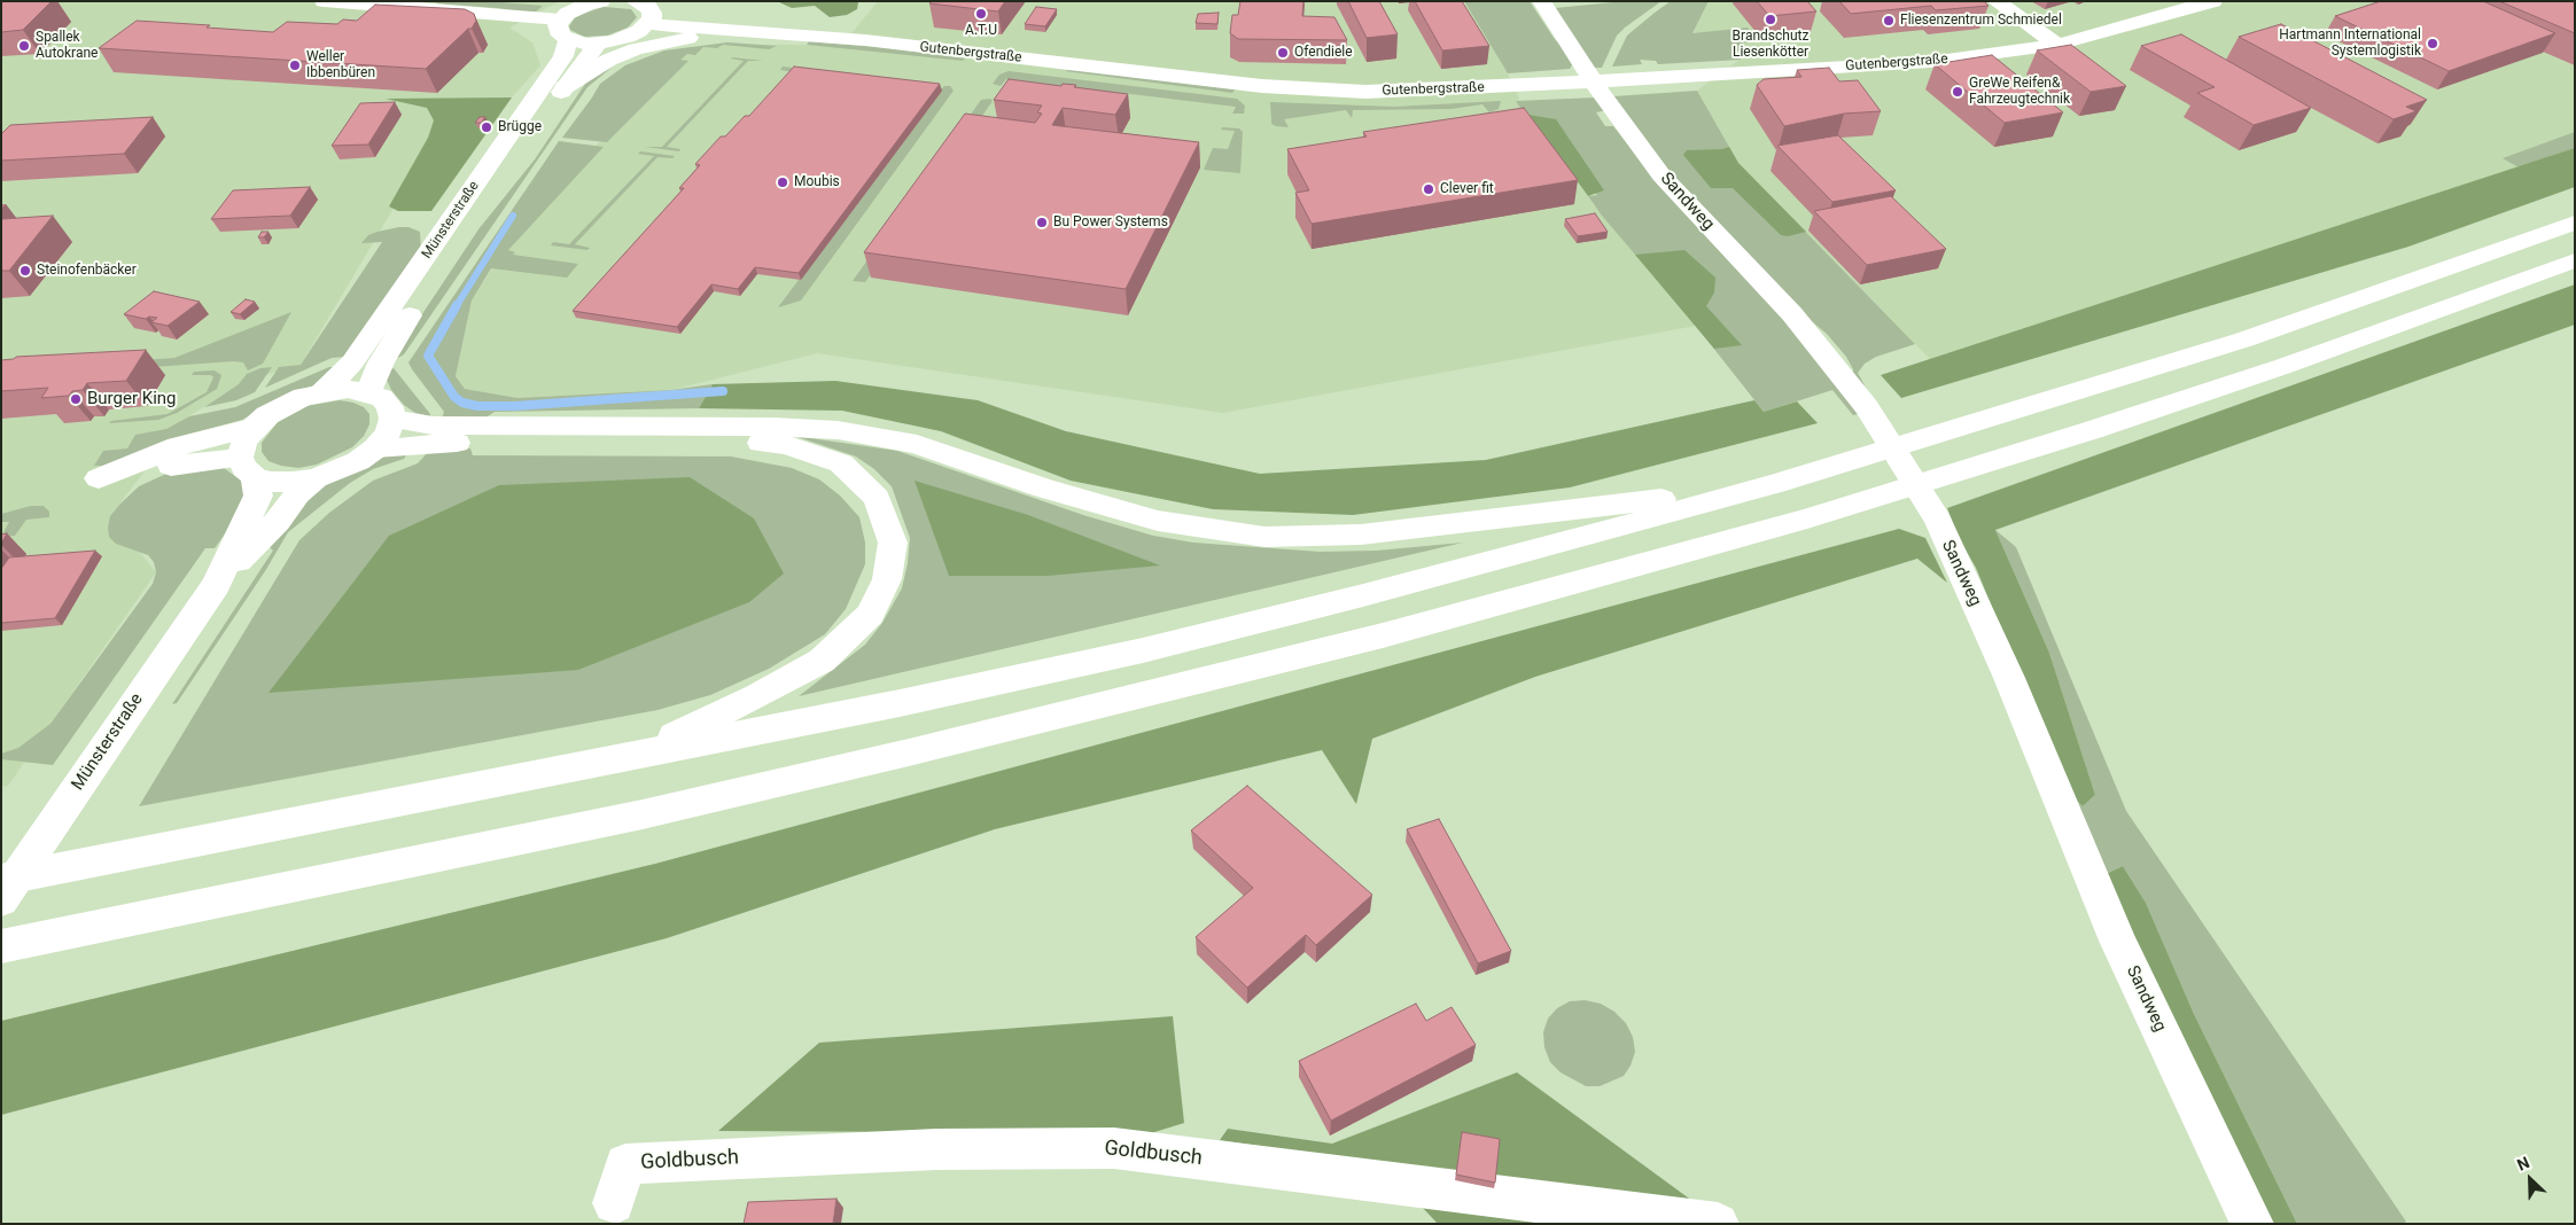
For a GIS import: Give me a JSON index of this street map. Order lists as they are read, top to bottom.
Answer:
{
  "streets": {
    "main road": [
      "Gutenbergstraße",
      "Sandweg",
      "Münsterstraße",
      "Goldbusch"
    ]
  },
  "crossings": [
    ["Gutenbergstraße", "Sandweg"],
    ["Gutenbergstraße", "Münsterstraße"]
  ],
  "places": [
    "A.T.U",
    "Brandschutz Liesenkötter",
    "Fliesenzentrum Schmiedel",
    "Hartmann International Systemlogistik",
    "Spallek Autokrane",
    "Ofendiele",
    "Weller Ibbenbüren",
    "GreWe Reifen& Fahrzeugtechnik",
    "Brügge",
    "Moubis",
    "Clever fit",
    "Bu Power Systems",
    "Steinofenbäcker",
    "Burger King"
  ],
  "north": "top left"
}
